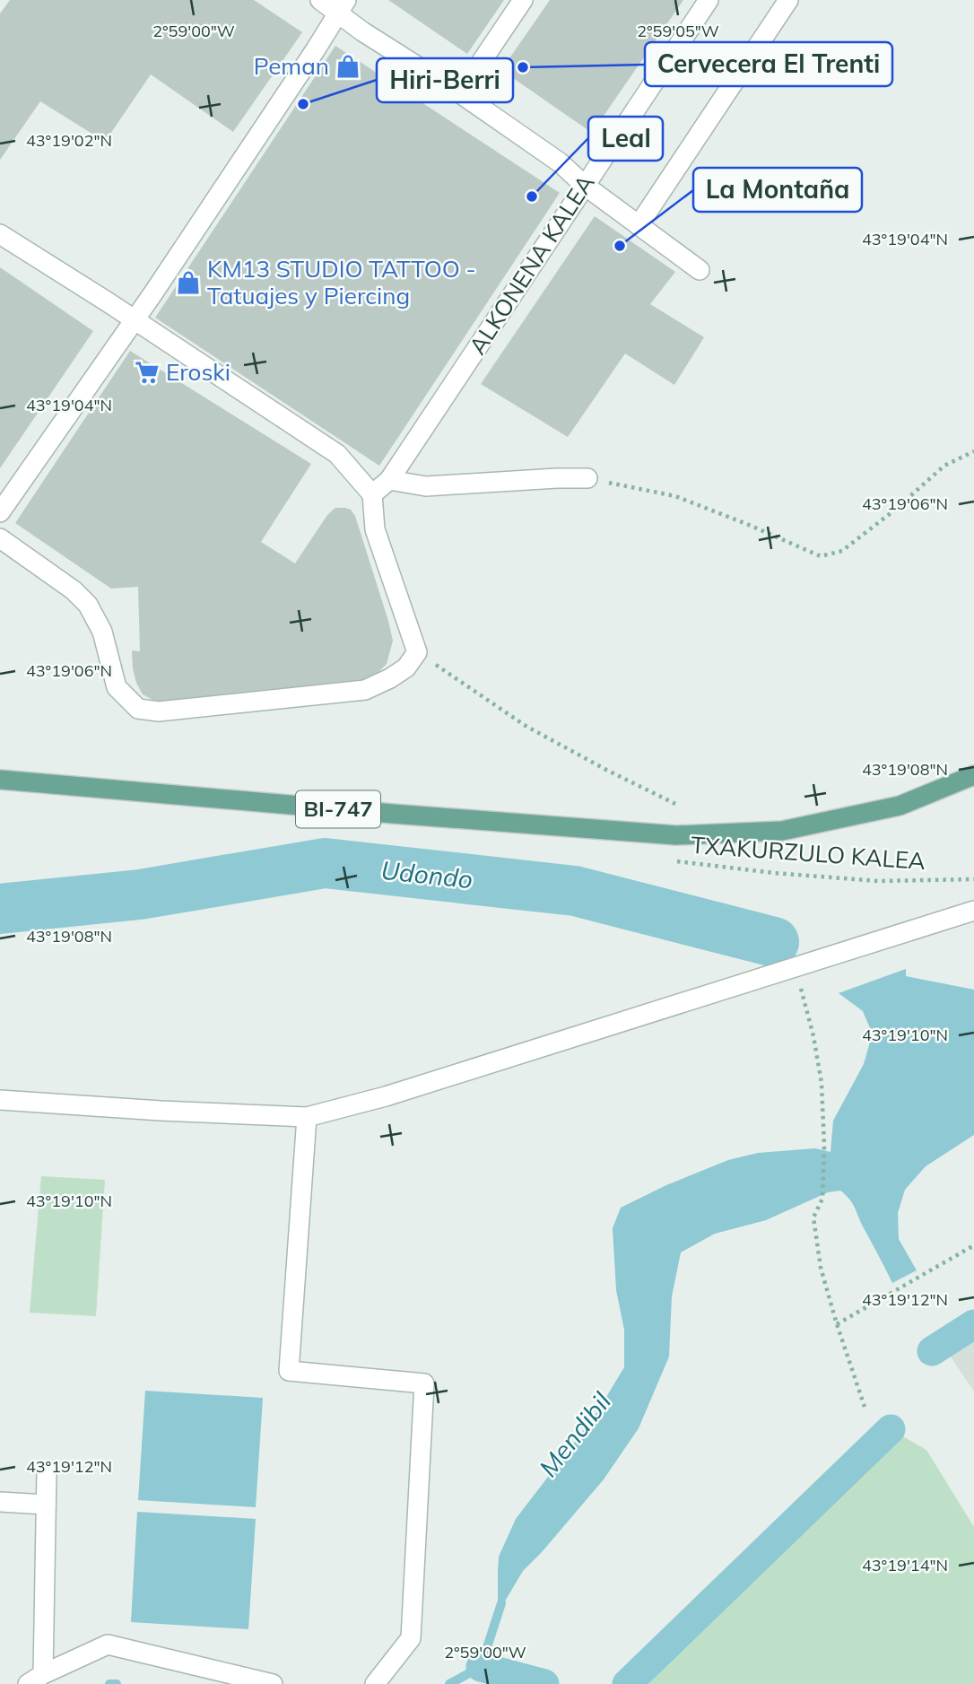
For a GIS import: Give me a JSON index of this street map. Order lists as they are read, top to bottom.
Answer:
{
  "streets": {
    "main road": ["BI-747"],
    "street": ["ALKONENA KALEA"],
    "path": ["TXAKURZULO KALEA"]
  },
  "water": ["Udondo", "Mendibil"],
  "places": {
    "shop": ["Peman", "KM13 STUDIO TATTOO - Tatuajes y Piercing"],
    "other": [
      "Cervecera El Trenti",
      "Hiri-Berri",
      "Leal",
      "La Montaña"
    ],
    "supermarket": ["Eroski"]
  },
  "coordinates": [
    "2°59'00\"W",
    "2°59'05\"W",
    "43°19'02\"N",
    "43°19'04\"N",
    "43°19'06\"N",
    "43°19'08\"N",
    "43°19'10\"N",
    "43°19'12\"N",
    "43°19'14\"N"
  ]
}
